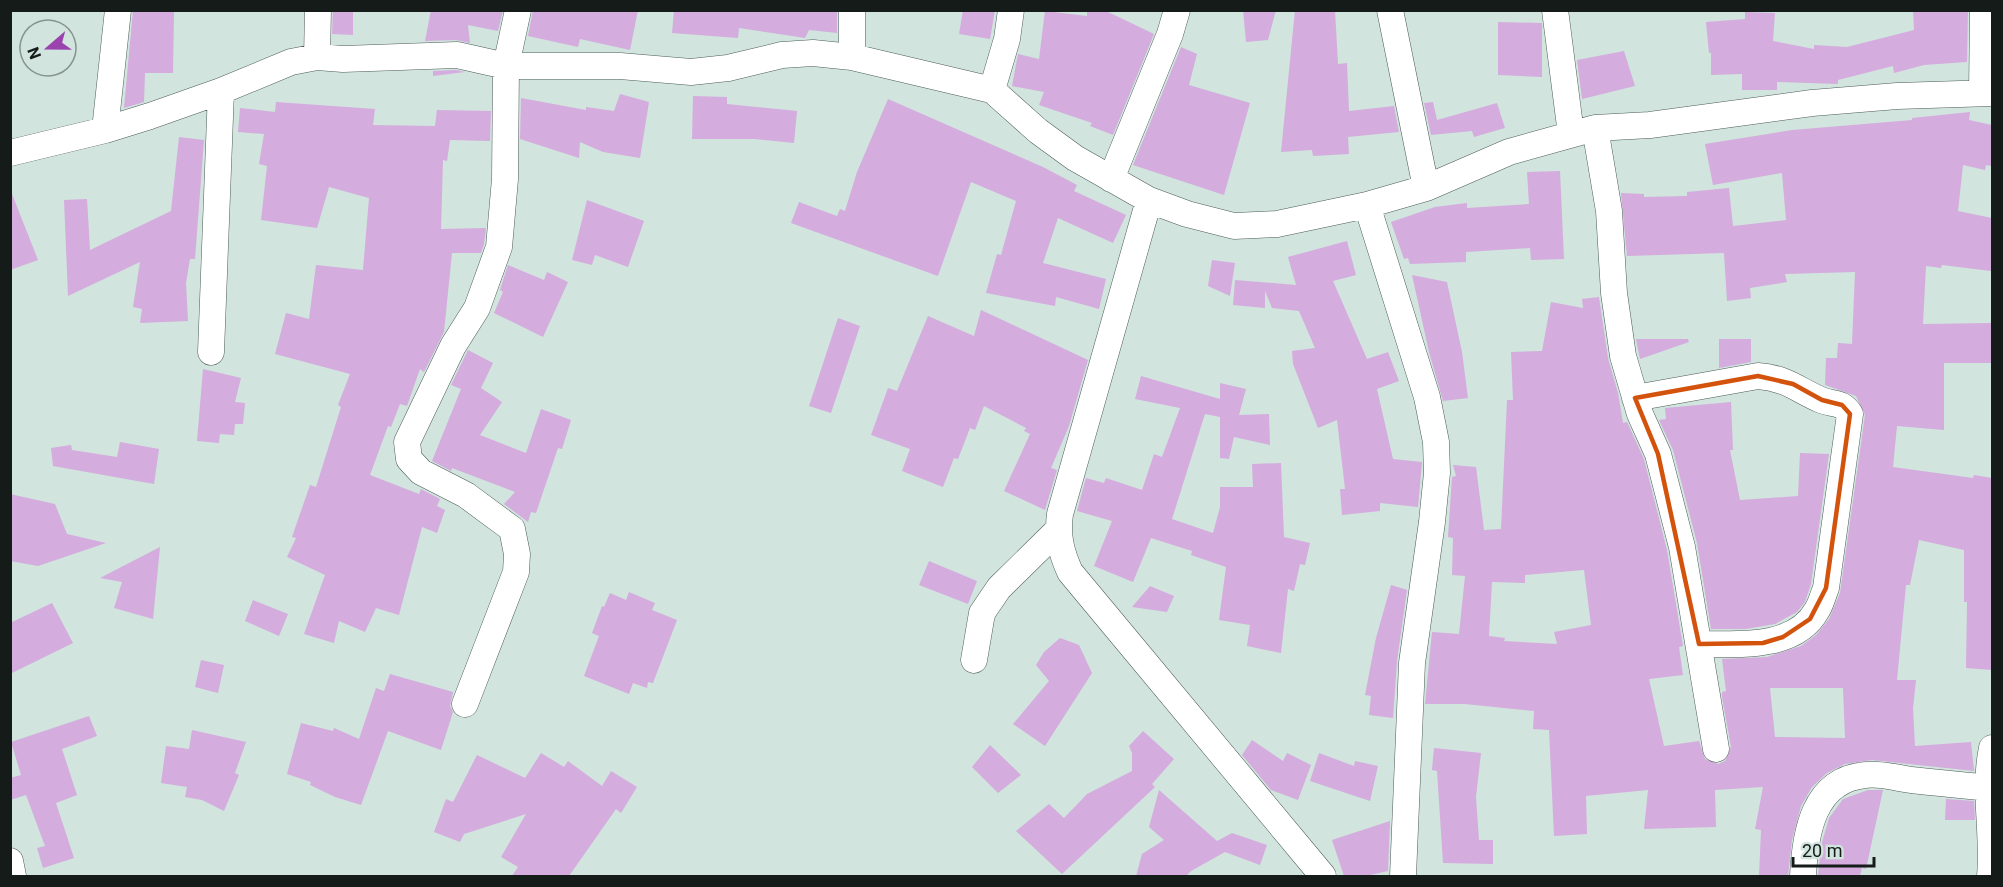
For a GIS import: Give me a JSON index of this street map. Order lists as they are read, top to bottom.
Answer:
{
  "scale_bar": "20 m",
  "north": "left"
}
